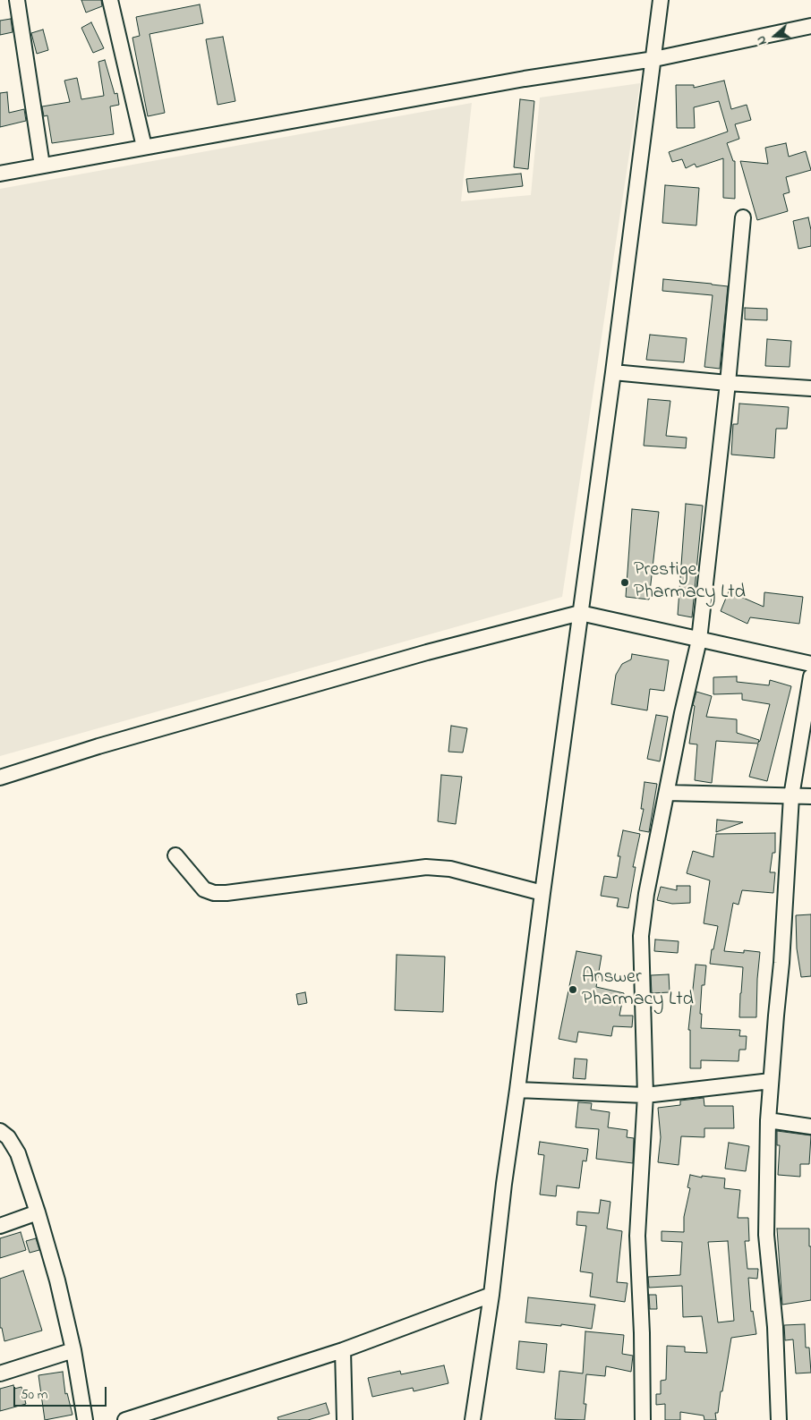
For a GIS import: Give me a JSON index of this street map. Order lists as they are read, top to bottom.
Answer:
{
  "places": ["Prestige Pharmacy Ltd", "Answer Pharmacy Ltd"],
  "scale_bar": "50 m",
  "north": "left"
}
